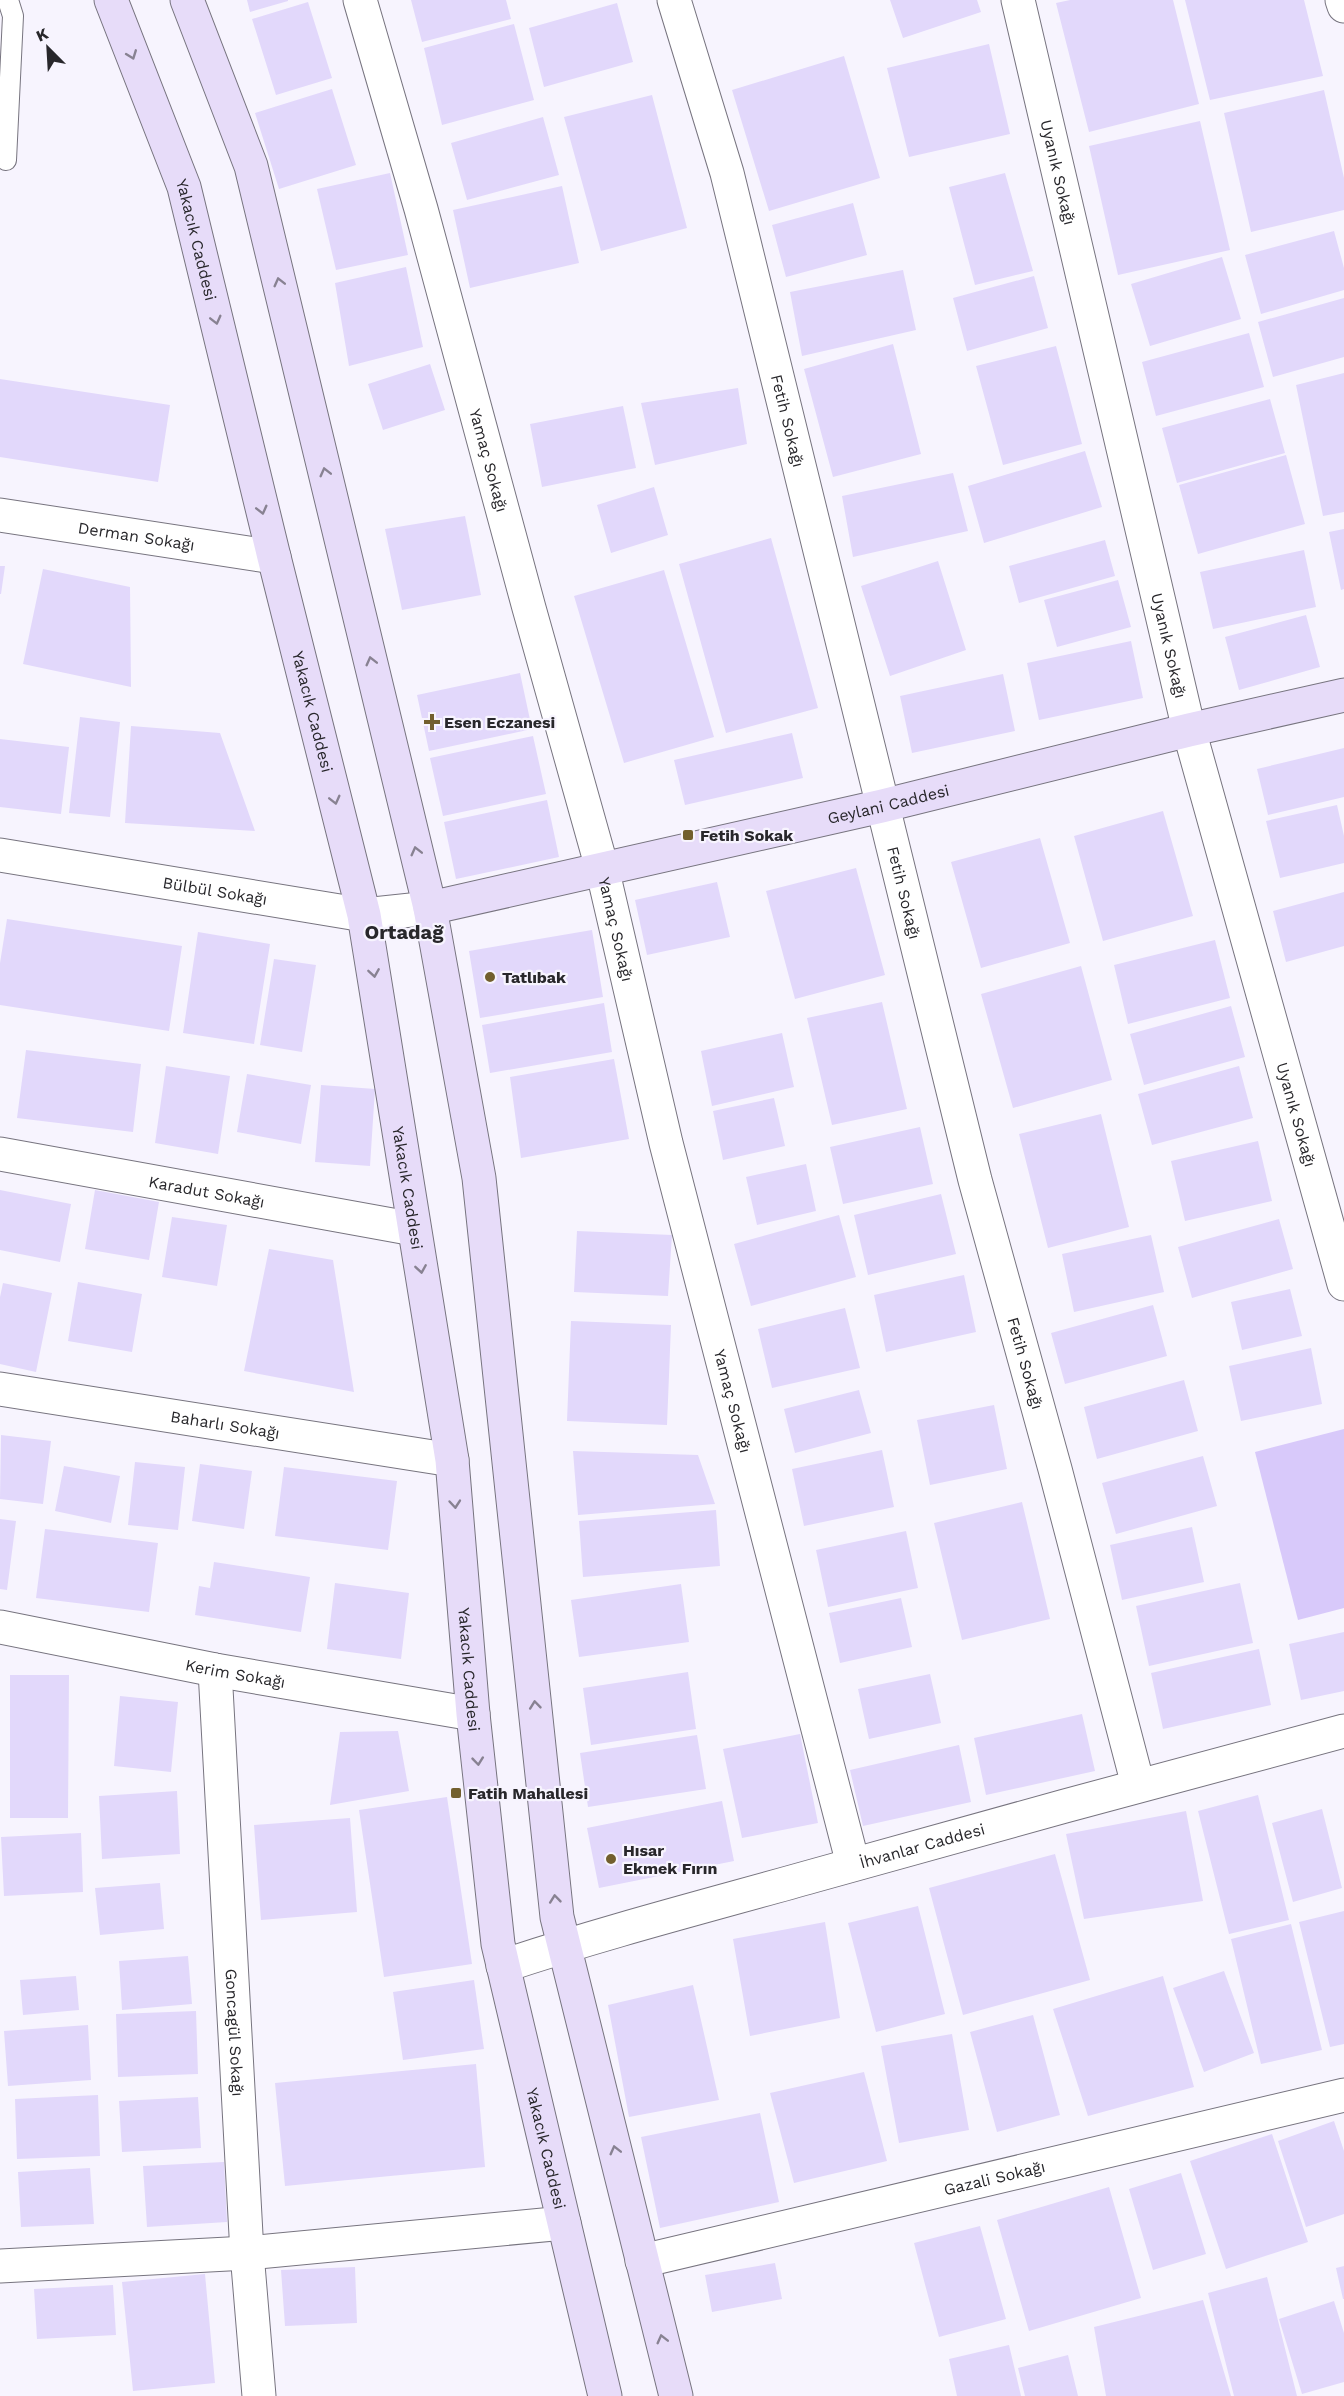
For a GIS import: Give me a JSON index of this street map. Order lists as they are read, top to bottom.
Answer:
{
  "streets": {
    "main road": ["Yakacık Caddesi", "Geylani Caddesi"],
    "street": [
      "Uyanık Sokağı",
      "Fetih Sokağı",
      "Yamaç Sokağı",
      "Derman Sokağı",
      "Bülbül Sokağı",
      "Karadut Sokağı",
      "Baharlı Sokağı",
      "Kerim Sokağı",
      "İhvanlar Caddesi",
      "Goncagül Sokağı",
      "Gazali Sokağı"
    ]
  },
  "crossings": [
    ["Uyanık Sokağı", "Geylani Caddesi"],
    ["Yakacık Caddesi", "Derman Sokağı"],
    ["Yakacık Caddesi", "Bülbül Sokağı"],
    ["Yakacık Caddesi", "Karadut Sokağı"],
    ["Yakacık Caddesi", "Baharlı Sokağı"],
    ["Yakacık Caddesi", "Kerim Sokağı"],
    ["Yakacık Caddesi", "İhvanlar Caddesi"],
    ["Fetih Sokağı", "Geylani Caddesi"],
    ["Fetih Sokağı", "İhvanlar Caddesi"],
    ["Yamaç Sokağı", "Geylani Caddesi"],
    ["Yamaç Sokağı", "İhvanlar Caddesi"],
    ["Geylani Caddesi", "Bülbül Sokağı"],
    ["Kerim Sokağı", "Goncagül Sokağı"]
  ],
  "districts": ["Ortadağ"],
  "places": {
    "health": ["Esen Eczanesi"],
    "transit": ["Fetih Sokak", "Fatih Mahallesi"],
    "other": ["Tatlıbak", "Hısar Ekmek Fırın"]
  },
  "north": "top left"
}
